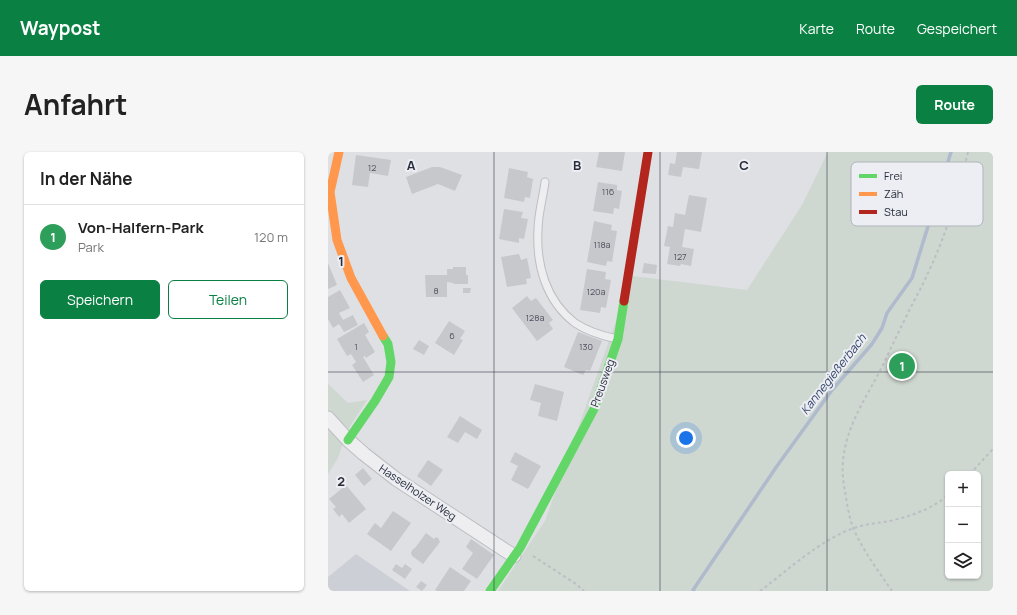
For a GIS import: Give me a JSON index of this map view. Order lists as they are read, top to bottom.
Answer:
{
  "streets": {
    "street": ["Preusweg", "Hasselholzer Weg"]
  },
  "crossings": [
    ["Preusweg", "Hasselholzer Weg"]
  ],
  "water": ["Kannegießerbach"],
  "house_numbers": [
    "12",
    "116",
    "118a",
    "127",
    "8",
    "120a",
    "128a",
    "6",
    "1",
    "130"
  ],
  "legend": ["Frei", "Zäh", "Stau"],
  "page": {
    "header": "Waypost",
    "nav": ["Karte", "Route", "Gespeichert"],
    "title": "Anfahrt",
    "buttons": [
      "Route",
      ["Speichern", "Teilen"]
    ],
    "heading": "In der Nähe",
    "list": [
      {
        "mark": "1",
        "name": "Von-Halfern-Park",
        "note": "Park",
        "value": "120 m"
      }
    ],
    "pins": "1",
    "map_buttons": ["+", "−"]
  },
  "grid": {
    "columns": ["A", "B", "C"],
    "rows": ["1", "2"]
  }
}
